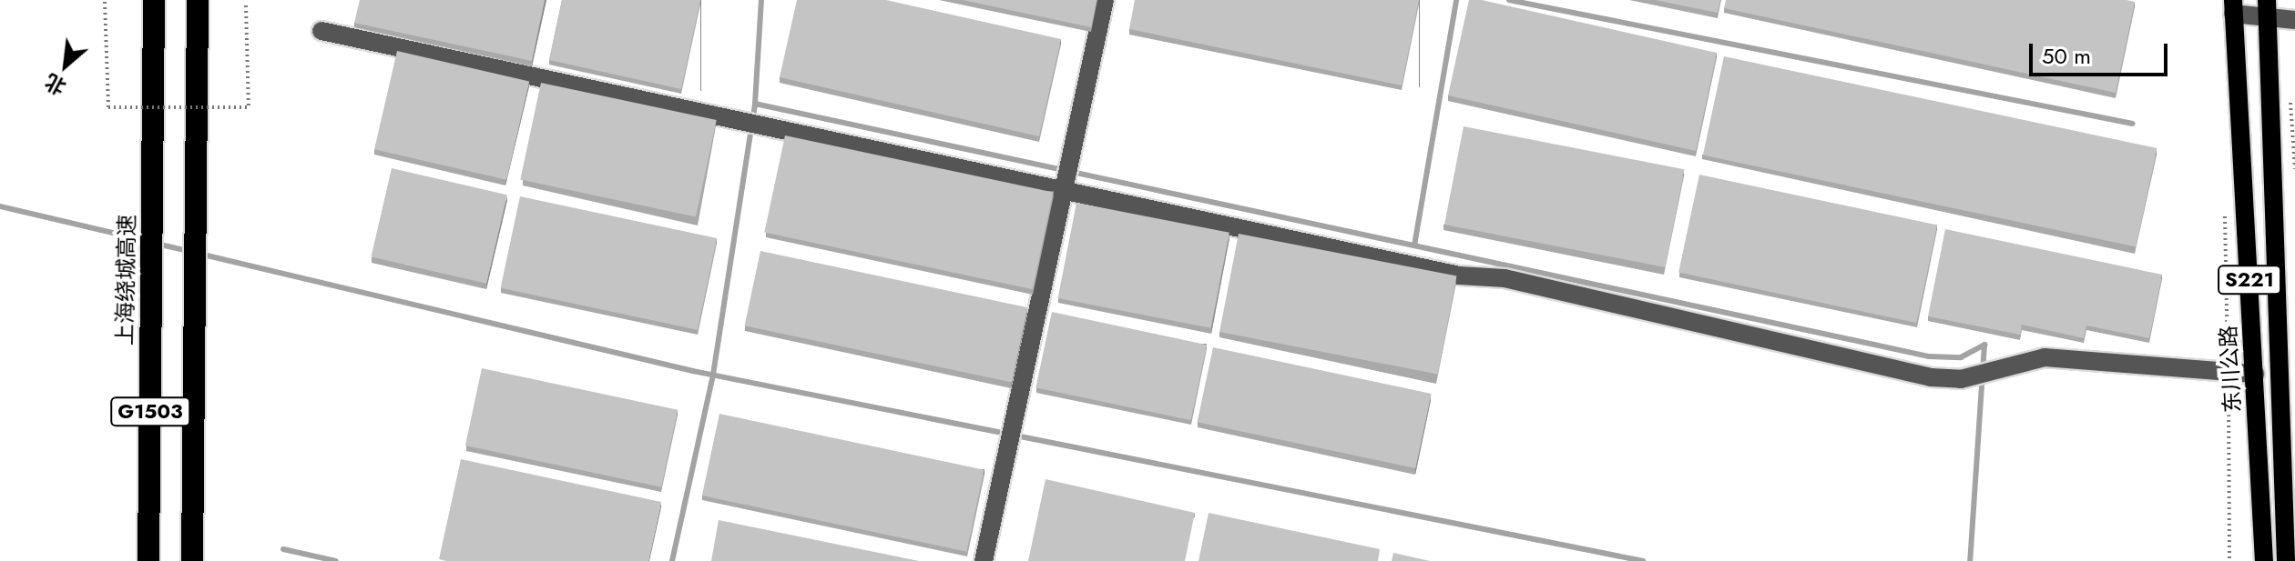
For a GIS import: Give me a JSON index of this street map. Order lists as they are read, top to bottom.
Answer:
{
  "streets": {
    "highway": ["上海绕城高速", "G1503"],
    "main road": ["S221", "东川公路"]
  },
  "scale_bar": "50 m",
  "north": "bottom left"
}
